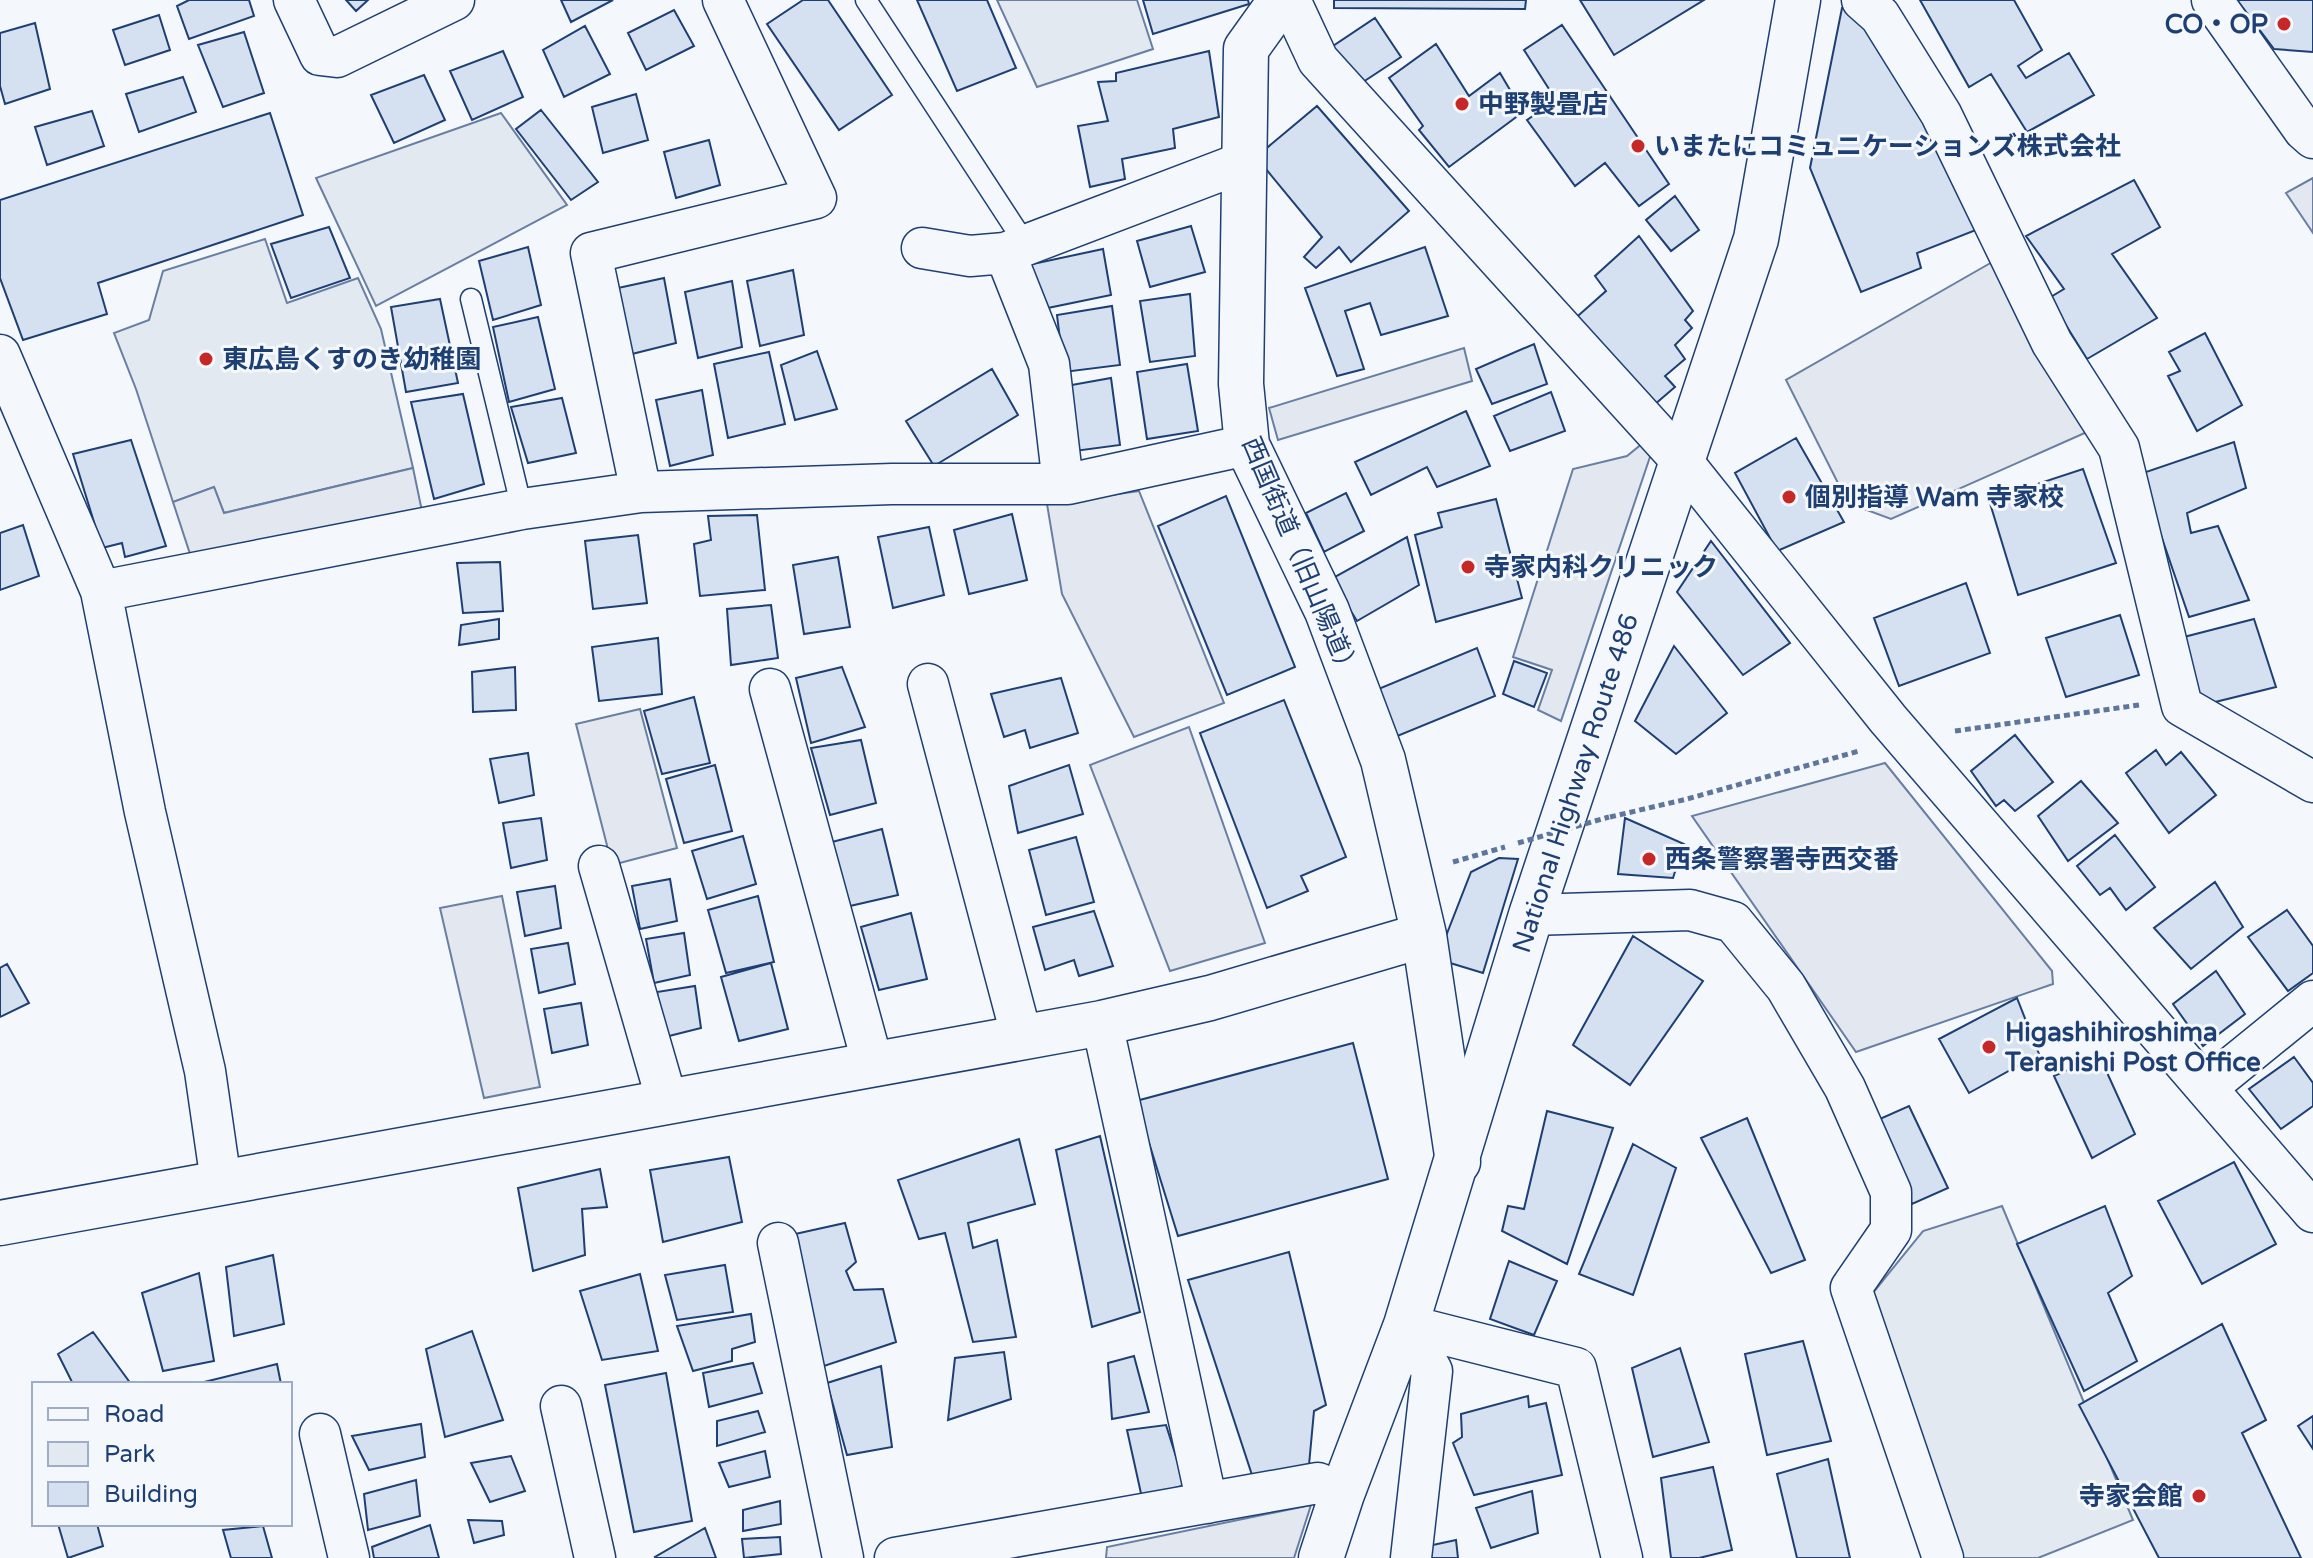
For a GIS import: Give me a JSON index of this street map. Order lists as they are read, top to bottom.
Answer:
{
  "streets": {
    "main road": ["西国街道（旧山陽道）", "National Highway Route 486"]
  },
  "crossings": [
    ["西国街道（旧山陽道）", "National Highway Route 486"]
  ],
  "places": [
    "CO・OP",
    "中野製畳店",
    "いまたにコミュニケーションズ株式会社",
    "東広島くすのき幼稚園",
    "個別指導 Wam 寺家校",
    "寺家内科クリニック",
    "西条警察署寺西交番",
    "Higashihiroshima Teranishi Post Office",
    "寺家会館"
  ],
  "legend": ["Road", "Park", "Building"]
}
